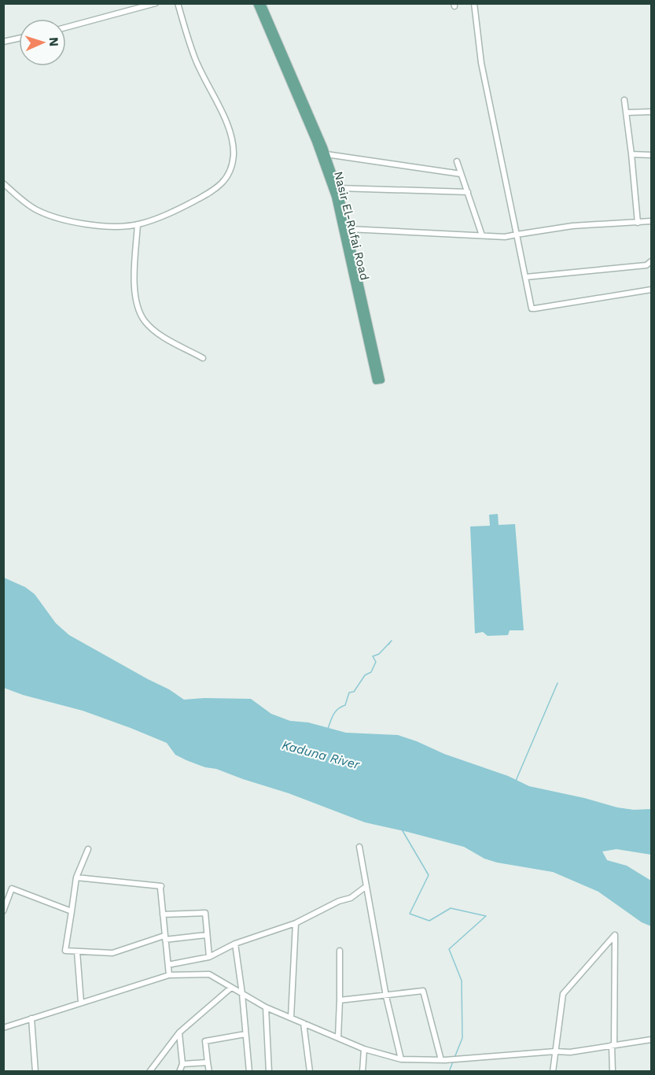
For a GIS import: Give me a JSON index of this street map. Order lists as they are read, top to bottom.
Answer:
{
  "streets": {
    "main road": ["Nasir El-Rufai Road"]
  },
  "water": ["Kaduna River"],
  "north": "right"
}
